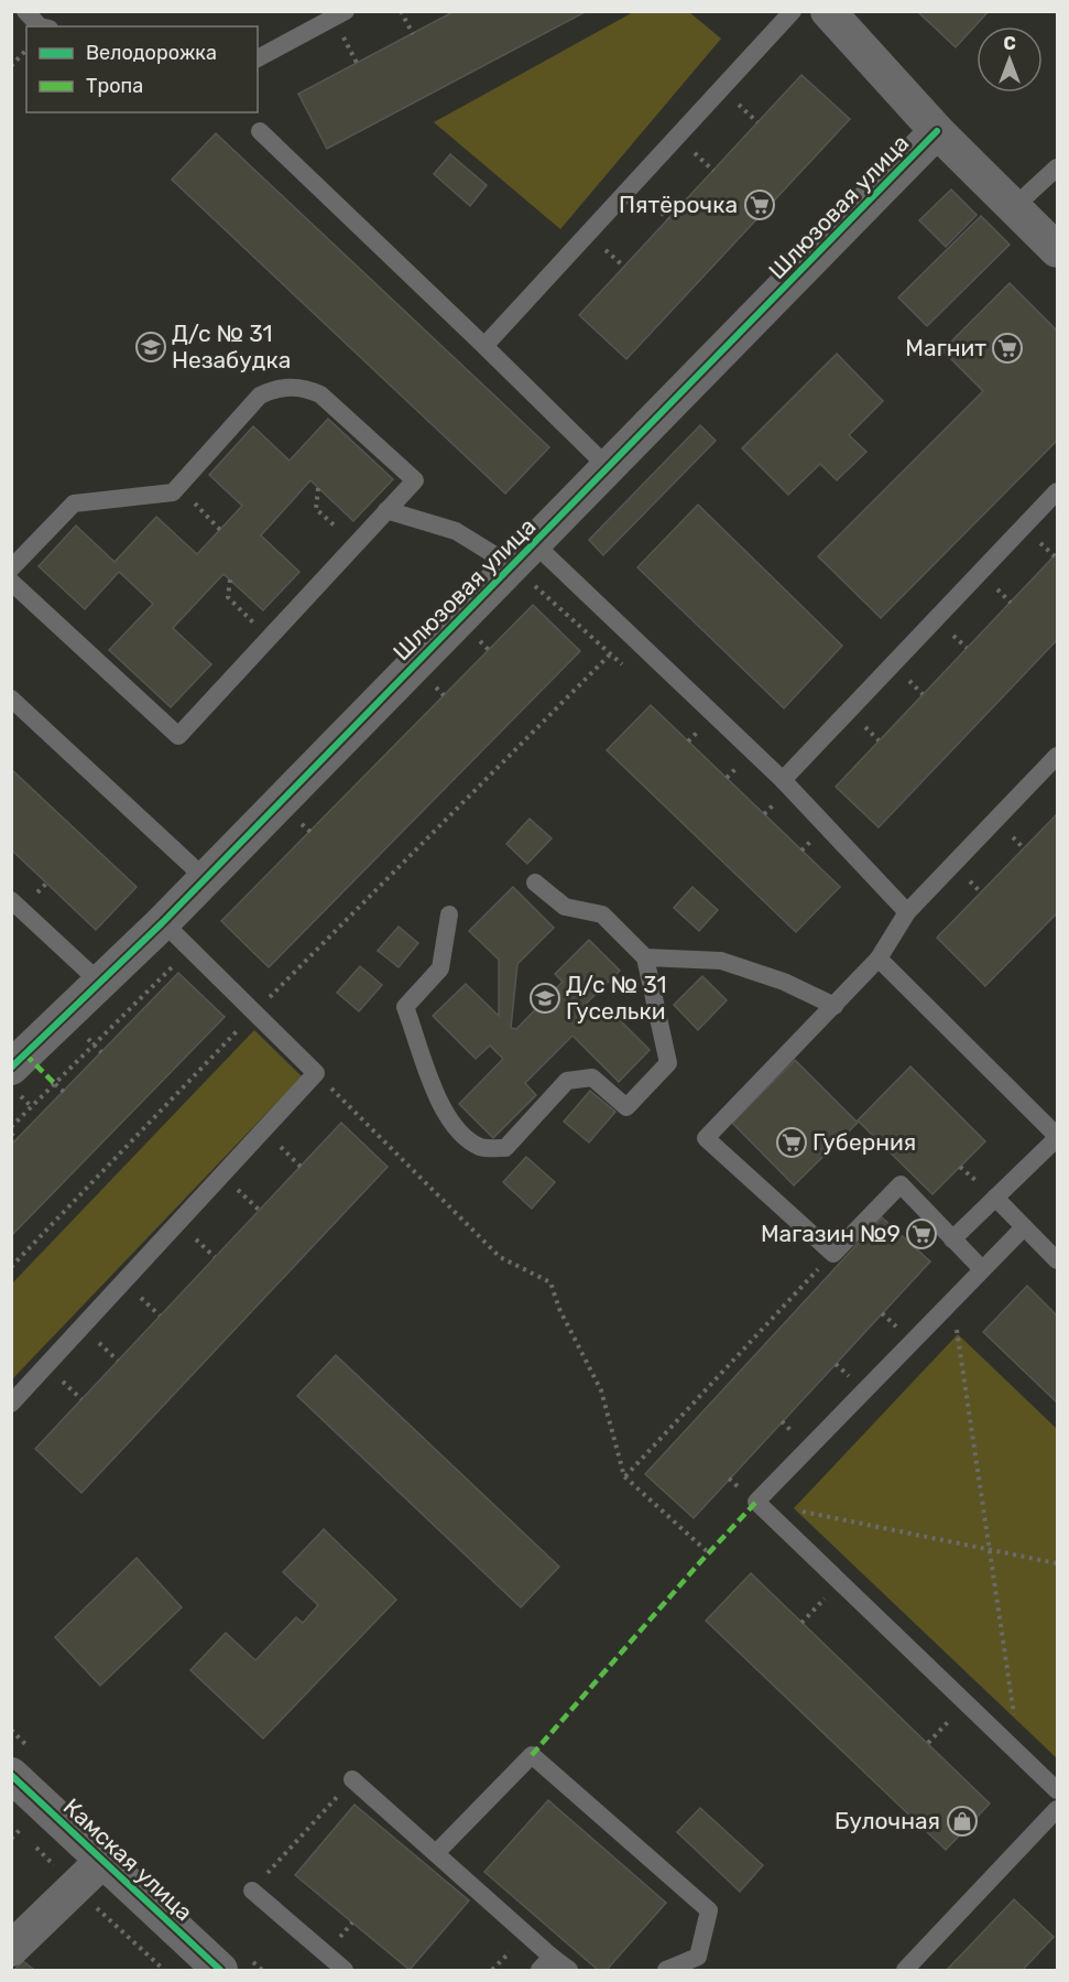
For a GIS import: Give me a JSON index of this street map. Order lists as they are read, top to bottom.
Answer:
{
  "streets": {
    "street": ["Шлюзовая улица", "Камская улица"]
  },
  "places": {
    "supermarket": [
      "Пятёрочка",
      "Магнит",
      "Губерния",
      "Магазин №9"
    ],
    "school or university": ["Д/с № 31 Незабудка", "Д/с № 31 Гусельки"],
    "shop": ["Булочная"]
  },
  "legend": ["Велодорожка", "Тропа"],
  "north": "top"
}
